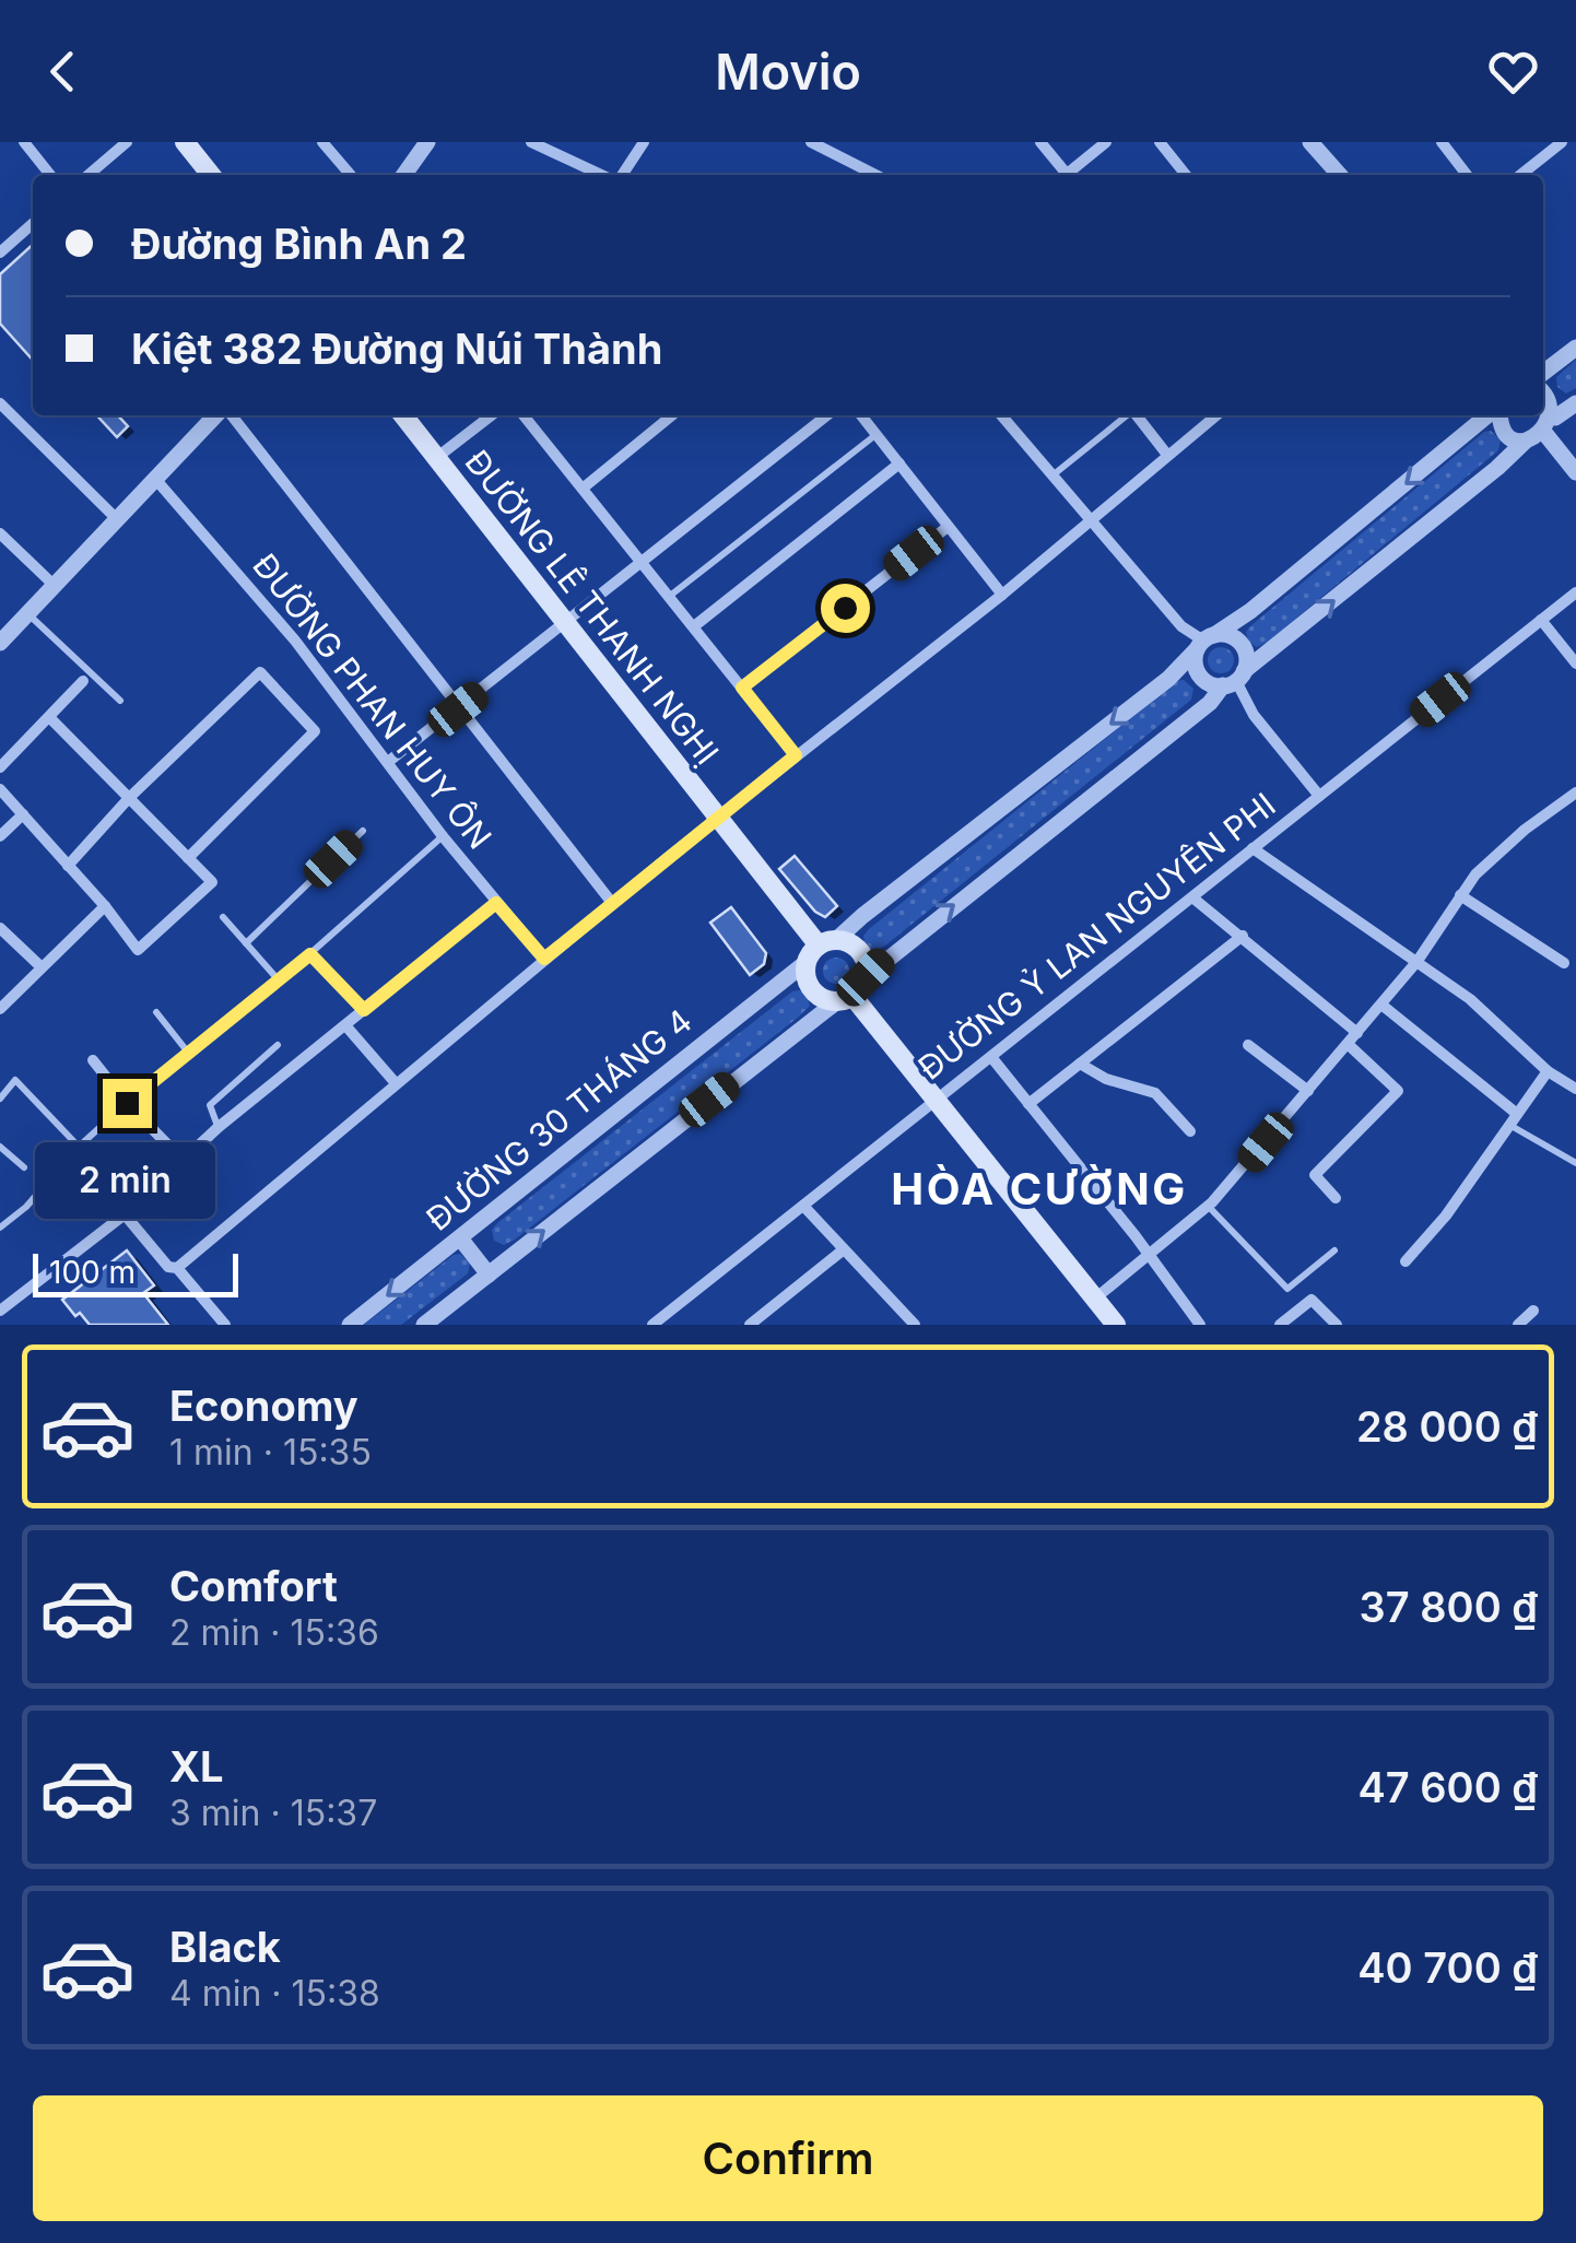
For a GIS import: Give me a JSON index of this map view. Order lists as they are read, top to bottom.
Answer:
{
  "streets": {
    "main road": ["ĐƯỜNG LÊ THANH NGHỊ"],
    "street": ["ĐƯỜNG PHAN HUY ÔN", "ĐƯỜNG Ỷ LAN NGUYÊN PHI", "ĐƯỜNG 30 THÁNG 4"]
  },
  "crossings": [
    ["ĐƯỜNG LÊ THANH NGHỊ", "ĐƯỜNG 30 THÁNG 4"]
  ],
  "districts": ["HÒA CƯỜNG"],
  "scale_bar": "100 m",
  "page": {
    "header": "Movio",
    "banner": ["Đường Bình An 2", "Kiệt 382 Đường Núi Thành"],
    "bubble": "2 min",
    "scale": "100 m",
    "list": [
      {
        "name": "Economy",
        "note": "1 min · 15:35",
        "value": "28 000 ₫"
      },
      {
        "name": "Comfort",
        "note": "2 min · 15:36",
        "value": "37 800 ₫"
      },
      {
        "name": "XL",
        "note": "3 min · 15:37",
        "value": "47 600 ₫"
      },
      {
        "name": "Black",
        "note": "4 min · 15:38",
        "value": "40 700 ₫"
      }
    ],
    "buttons": "Confirm"
  }
}
